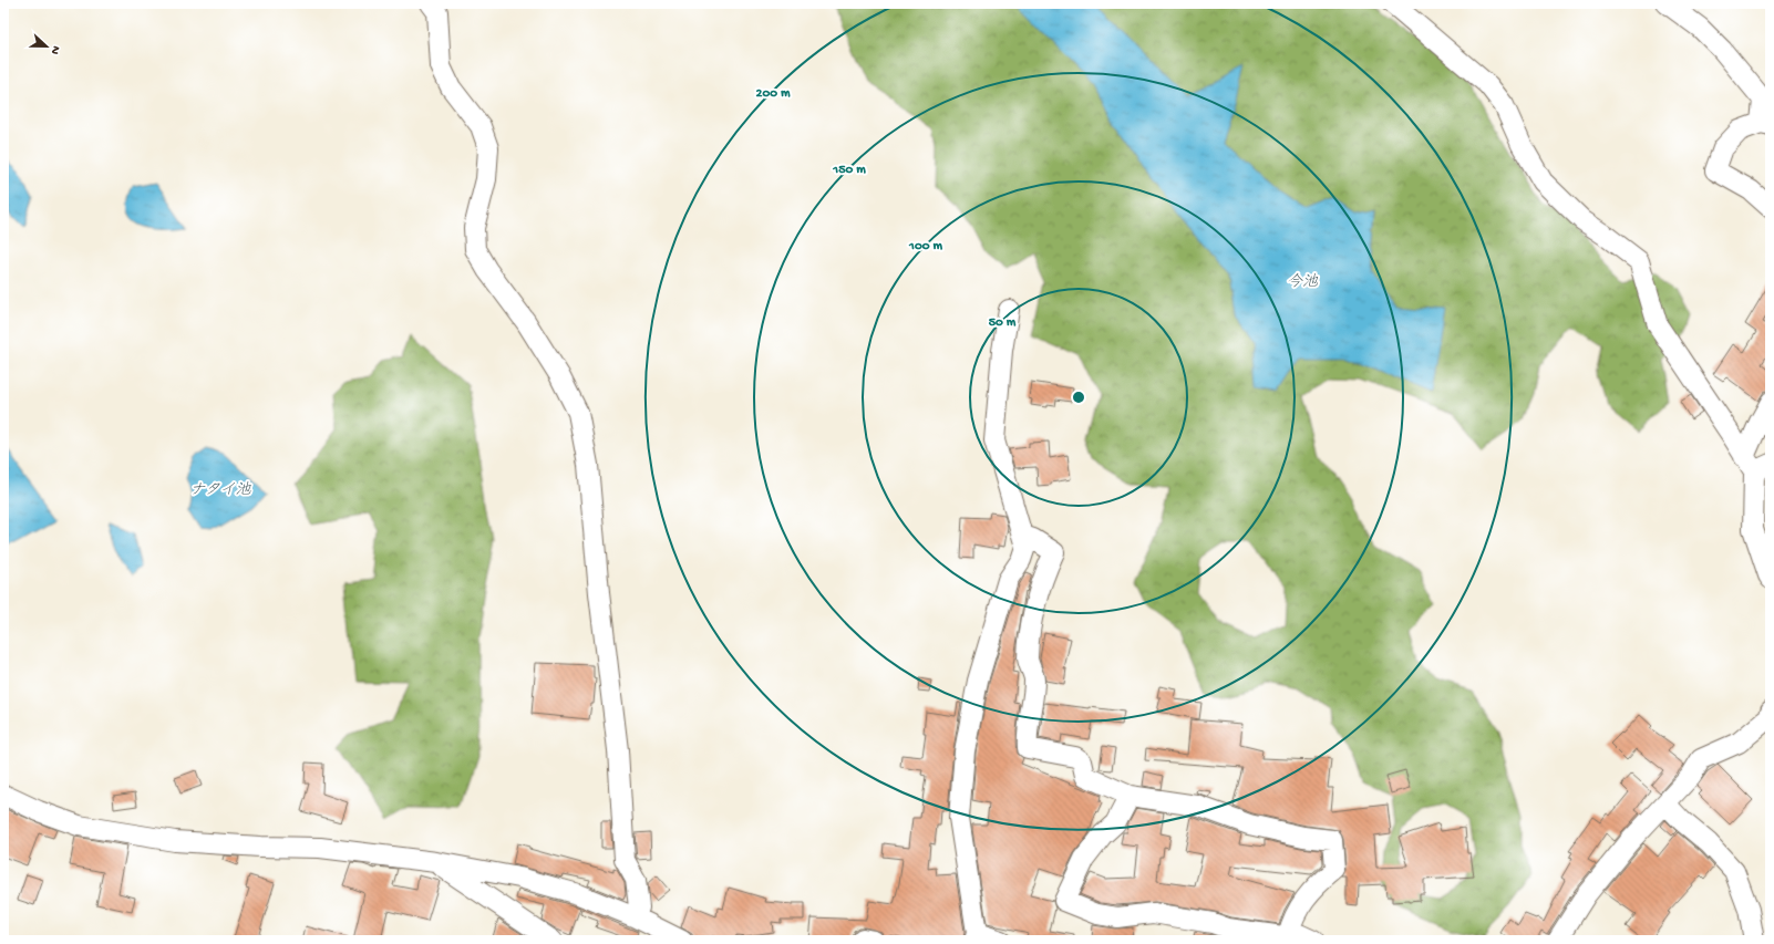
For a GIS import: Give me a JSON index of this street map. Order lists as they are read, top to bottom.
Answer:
{
  "water": ["今池", "ナタイ池"],
  "north": "right",
  "rings": [
    "200 m",
    "150 m",
    "100 m",
    "50 m"
  ]
}
